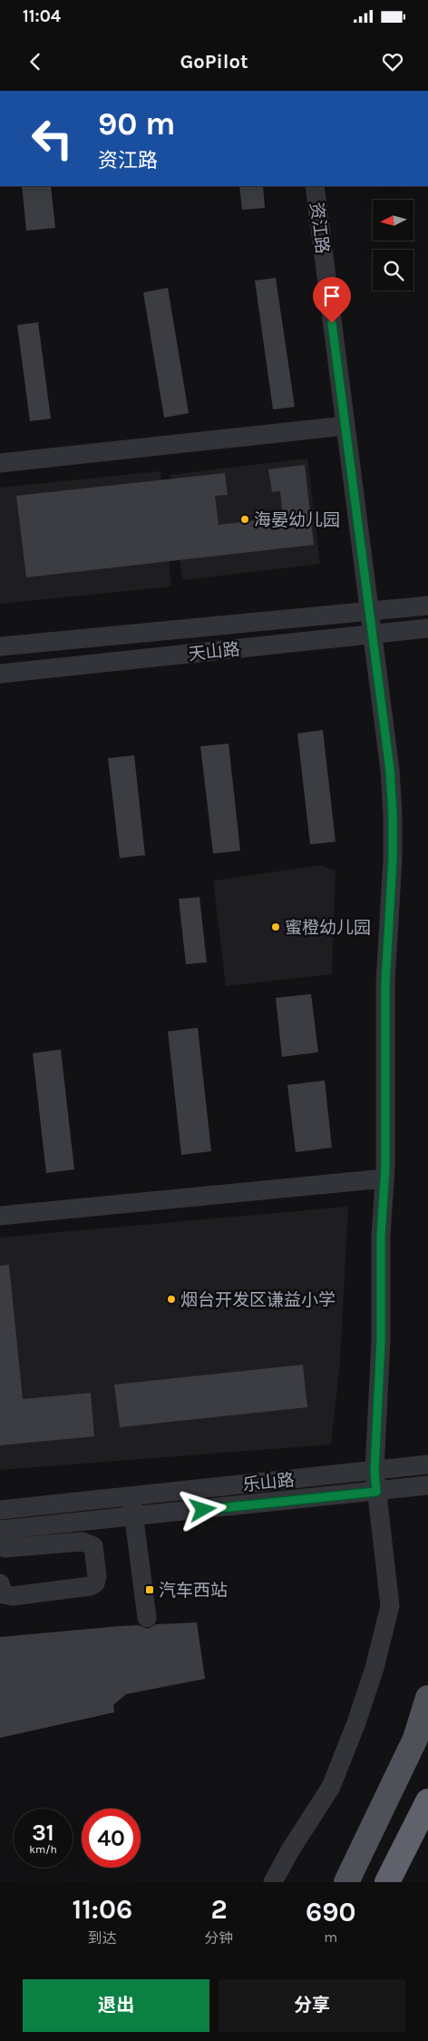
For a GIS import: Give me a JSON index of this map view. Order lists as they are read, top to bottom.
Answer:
{
  "streets": {
    "street": ["资江路", "天山路", "乐山路"]
  },
  "crossings": [
    ["资江路", "天山路"],
    ["资江路", "乐山路"]
  ],
  "places": {
    "other": ["海晏幼儿园", "蜜橙幼儿园", "烟台开发区谦益小学"],
    "transit": ["汽车西站"]
  },
  "north": "left",
  "page": {
    "status": "11:04",
    "header": "GoPilot",
    "turn": ["90 m", "资江路"],
    "speed": "31 km/h",
    "limit": "40",
    "eta": [
      "11:06",
      "到达",
      "2",
      "分钟",
      "690",
      "m"
    ],
    "buttons": ["退出", "分享"]
  }
}
